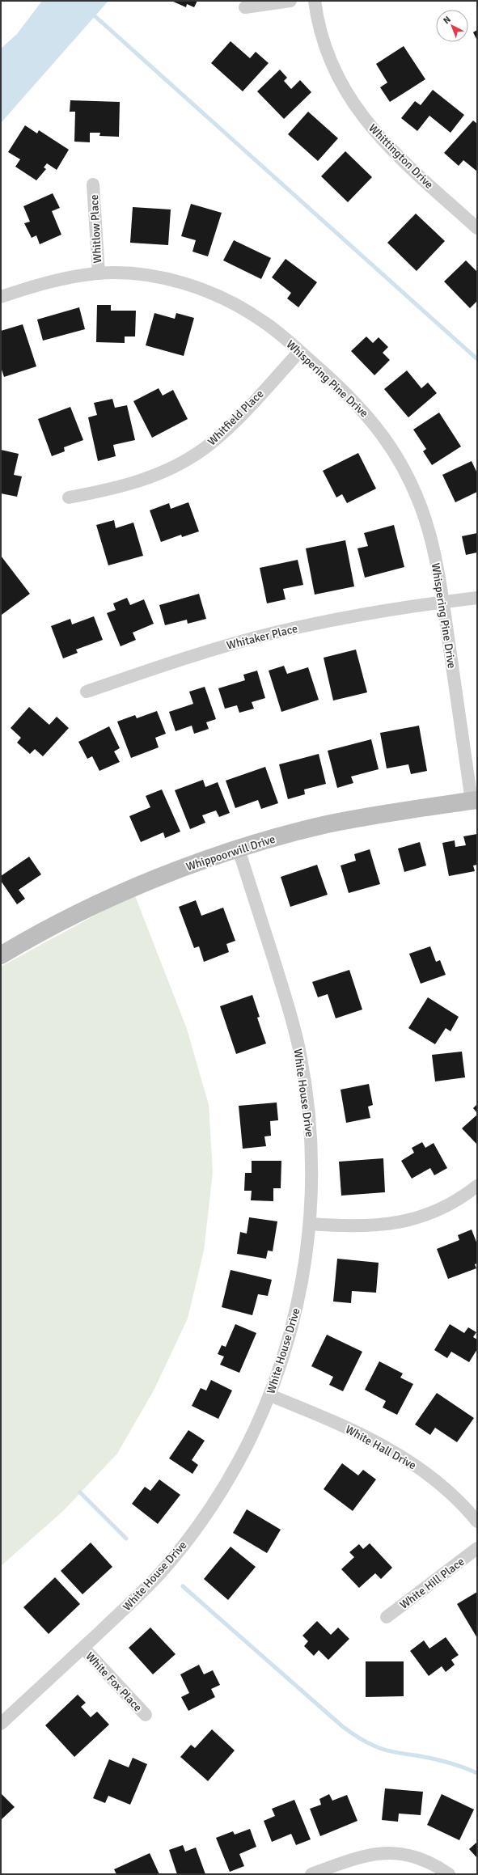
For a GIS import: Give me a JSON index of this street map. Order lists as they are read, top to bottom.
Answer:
{
  "streets": {
    "street": [
      "Whittington Drive",
      "Whitlow Place",
      "Whispering Pine Drive",
      "Whitfield Place",
      "Whitaker Place",
      "Whippoorwill Drive",
      "White House Drive",
      "White Hall Drive",
      "White Hill Place",
      "White Fox Place"
    ]
  },
  "crossings": [
    ["Whitlow Place", "Whispering Pine Drive"],
    ["Whispering Pine Drive", "Whitfield Place"],
    ["Whispering Pine Drive", "Whitaker Place"],
    ["Whispering Pine Drive", "Whippoorwill Drive"],
    ["Whippoorwill Drive", "White House Drive"],
    ["White House Drive", "White Hall Drive"],
    ["White House Drive", "White Fox Place"]
  ],
  "north": "top left"
}
